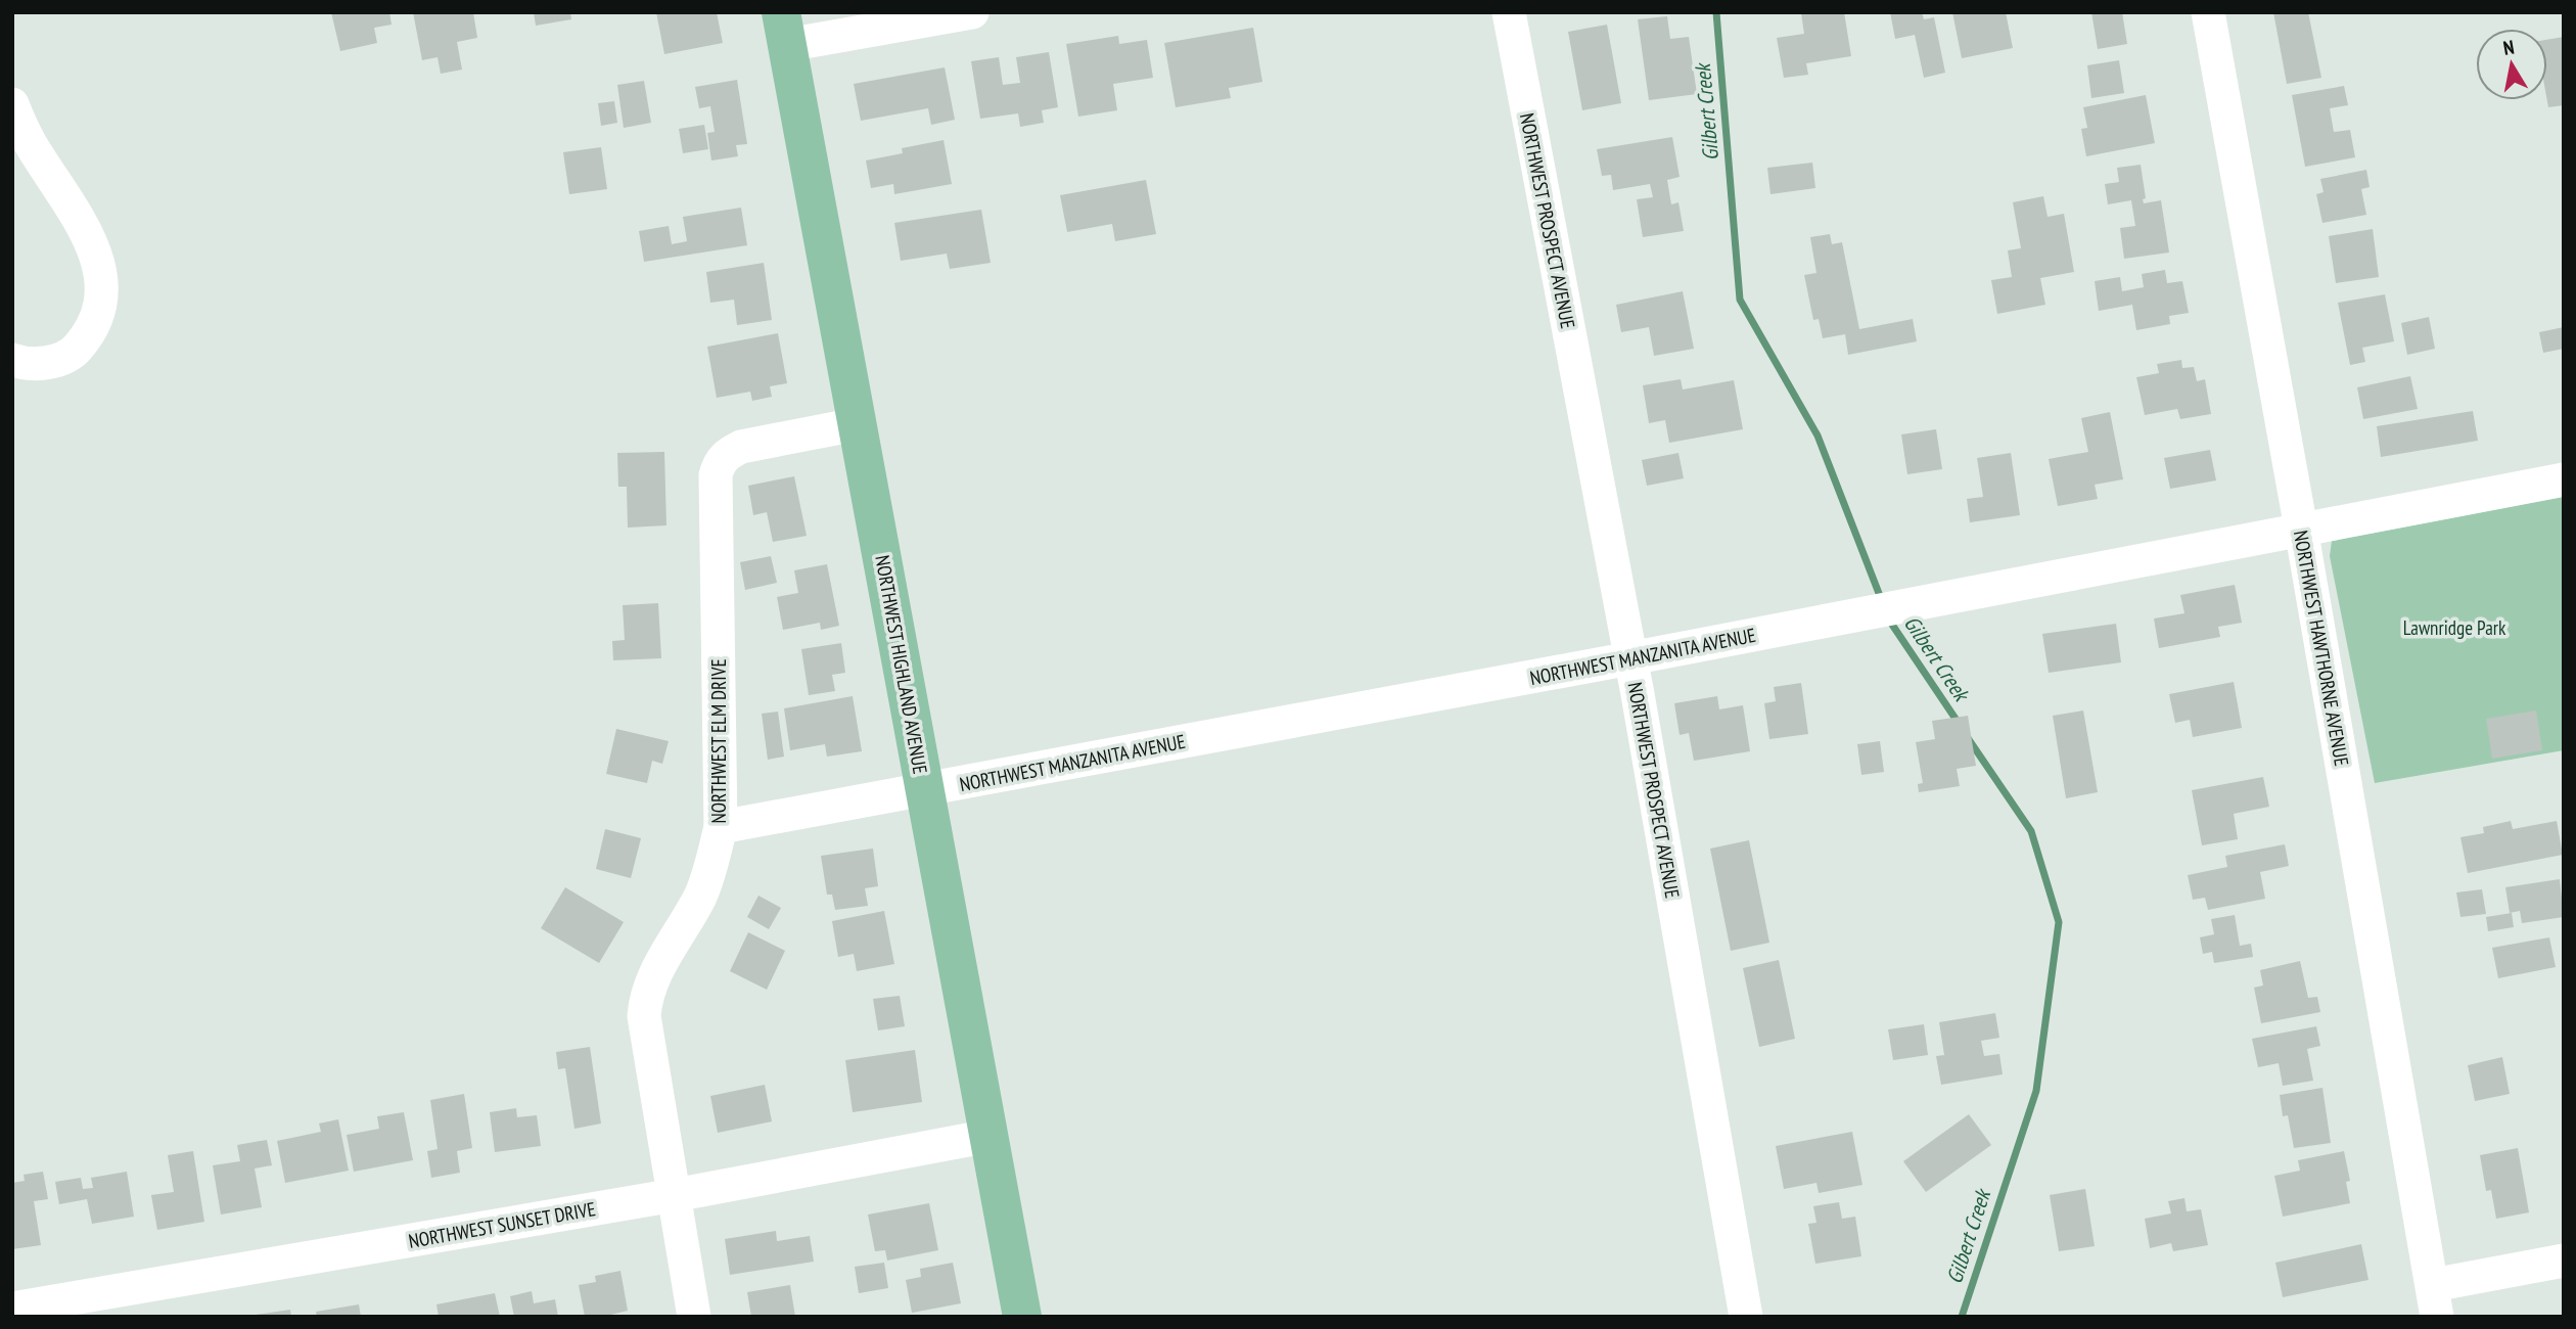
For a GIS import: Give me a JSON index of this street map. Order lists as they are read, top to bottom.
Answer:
{
  "streets": {
    "main road": ["NORTHWEST HIGHLAND AVENUE"],
    "street": [
      "NORTHWEST PROSPECT AVENUE",
      "NORTHWEST HAWTHORNE AVENUE",
      "NORTHWEST MANZANITA AVENUE",
      "NORTHWEST ELM DRIVE",
      "NORTHWEST SUNSET DRIVE"
    ]
  },
  "crossings": [
    ["NORTHWEST PROSPECT AVENUE", "NORTHWEST MANZANITA AVENUE"],
    ["NORTHWEST HAWTHORNE AVENUE", "NORTHWEST MANZANITA AVENUE"],
    ["NORTHWEST MANZANITA AVENUE", "NORTHWEST HIGHLAND AVENUE"],
    ["NORTHWEST MANZANITA AVENUE", "NORTHWEST ELM DRIVE"],
    ["NORTHWEST HIGHLAND AVENUE", "NORTHWEST ELM DRIVE"],
    ["NORTHWEST HIGHLAND AVENUE", "NORTHWEST SUNSET DRIVE"],
    ["NORTHWEST ELM DRIVE", "NORTHWEST SUNSET DRIVE"]
  ],
  "water": ["Gilbert Creek"],
  "parks": ["Lawnridge Park"],
  "north": "top"
}
